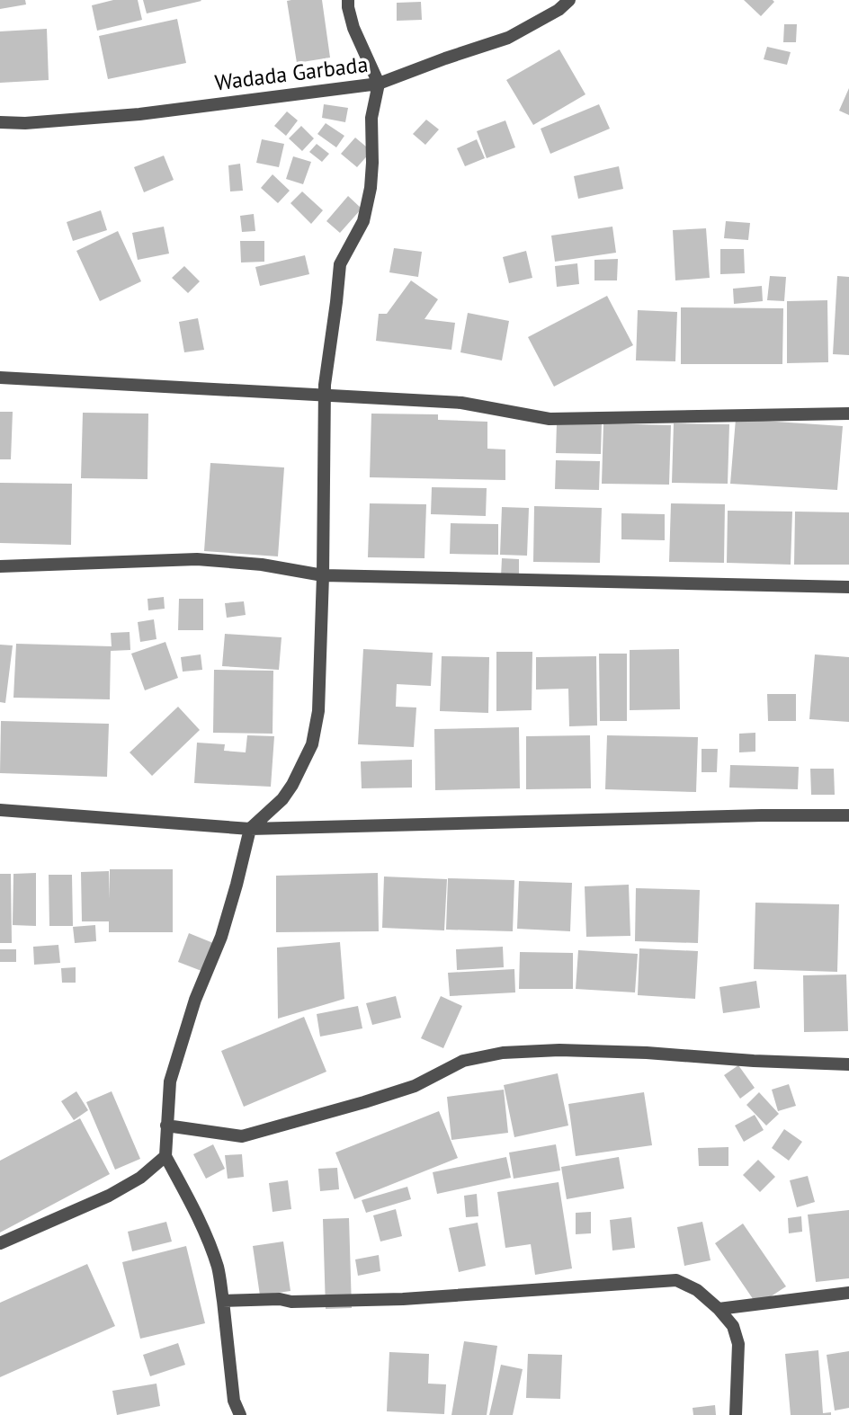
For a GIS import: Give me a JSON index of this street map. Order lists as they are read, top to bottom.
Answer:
{
  "streets": {
    "street": ["Wadada Garbada"]
  }
}
